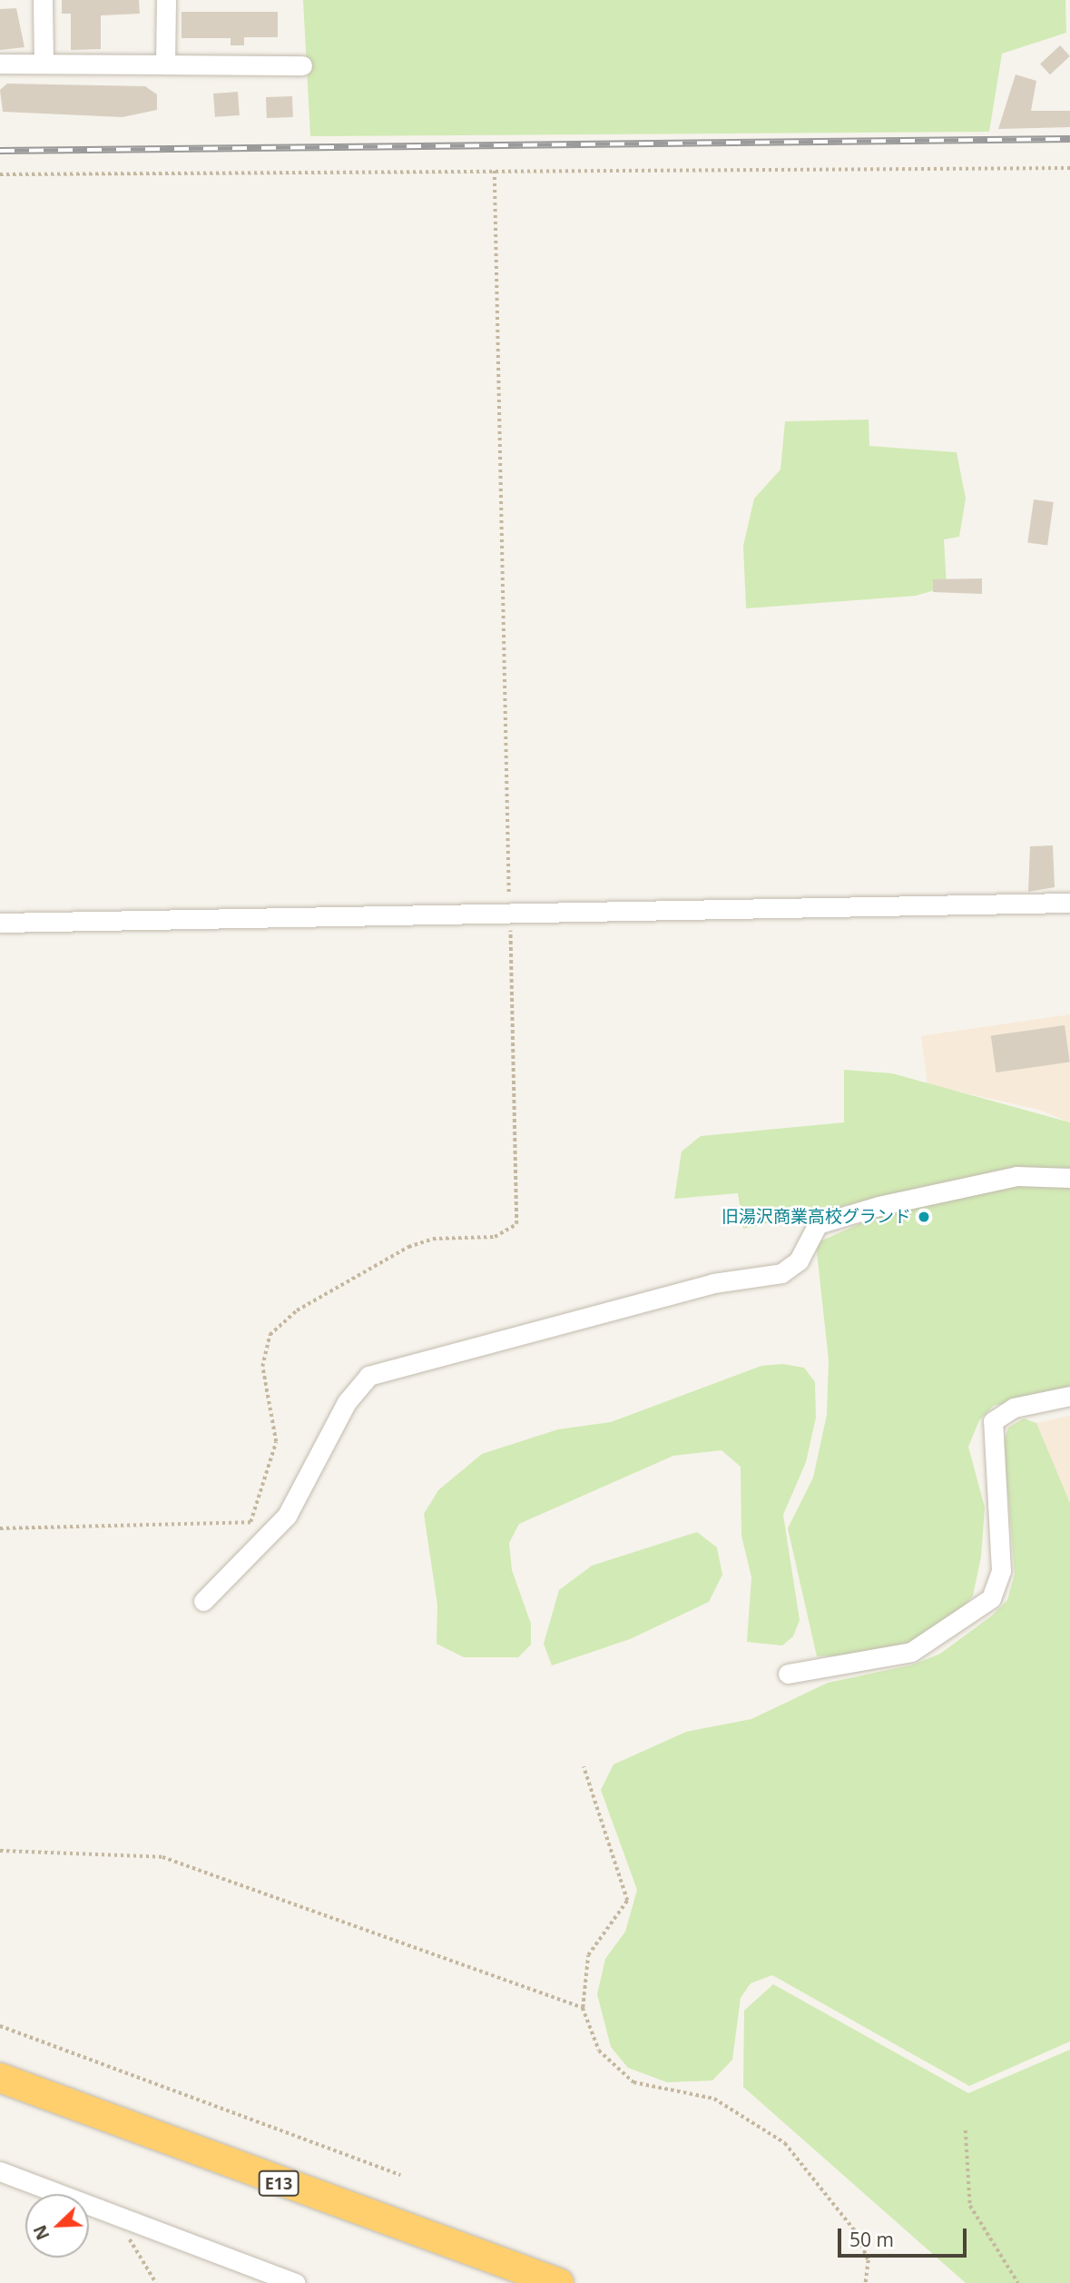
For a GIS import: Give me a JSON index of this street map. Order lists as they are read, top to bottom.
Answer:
{
  "streets": {
    "highway": ["E13"]
  },
  "places": ["旧湯沢商業高校グランド"],
  "scale_bar": "50 m",
  "north": "bottom left"
}
